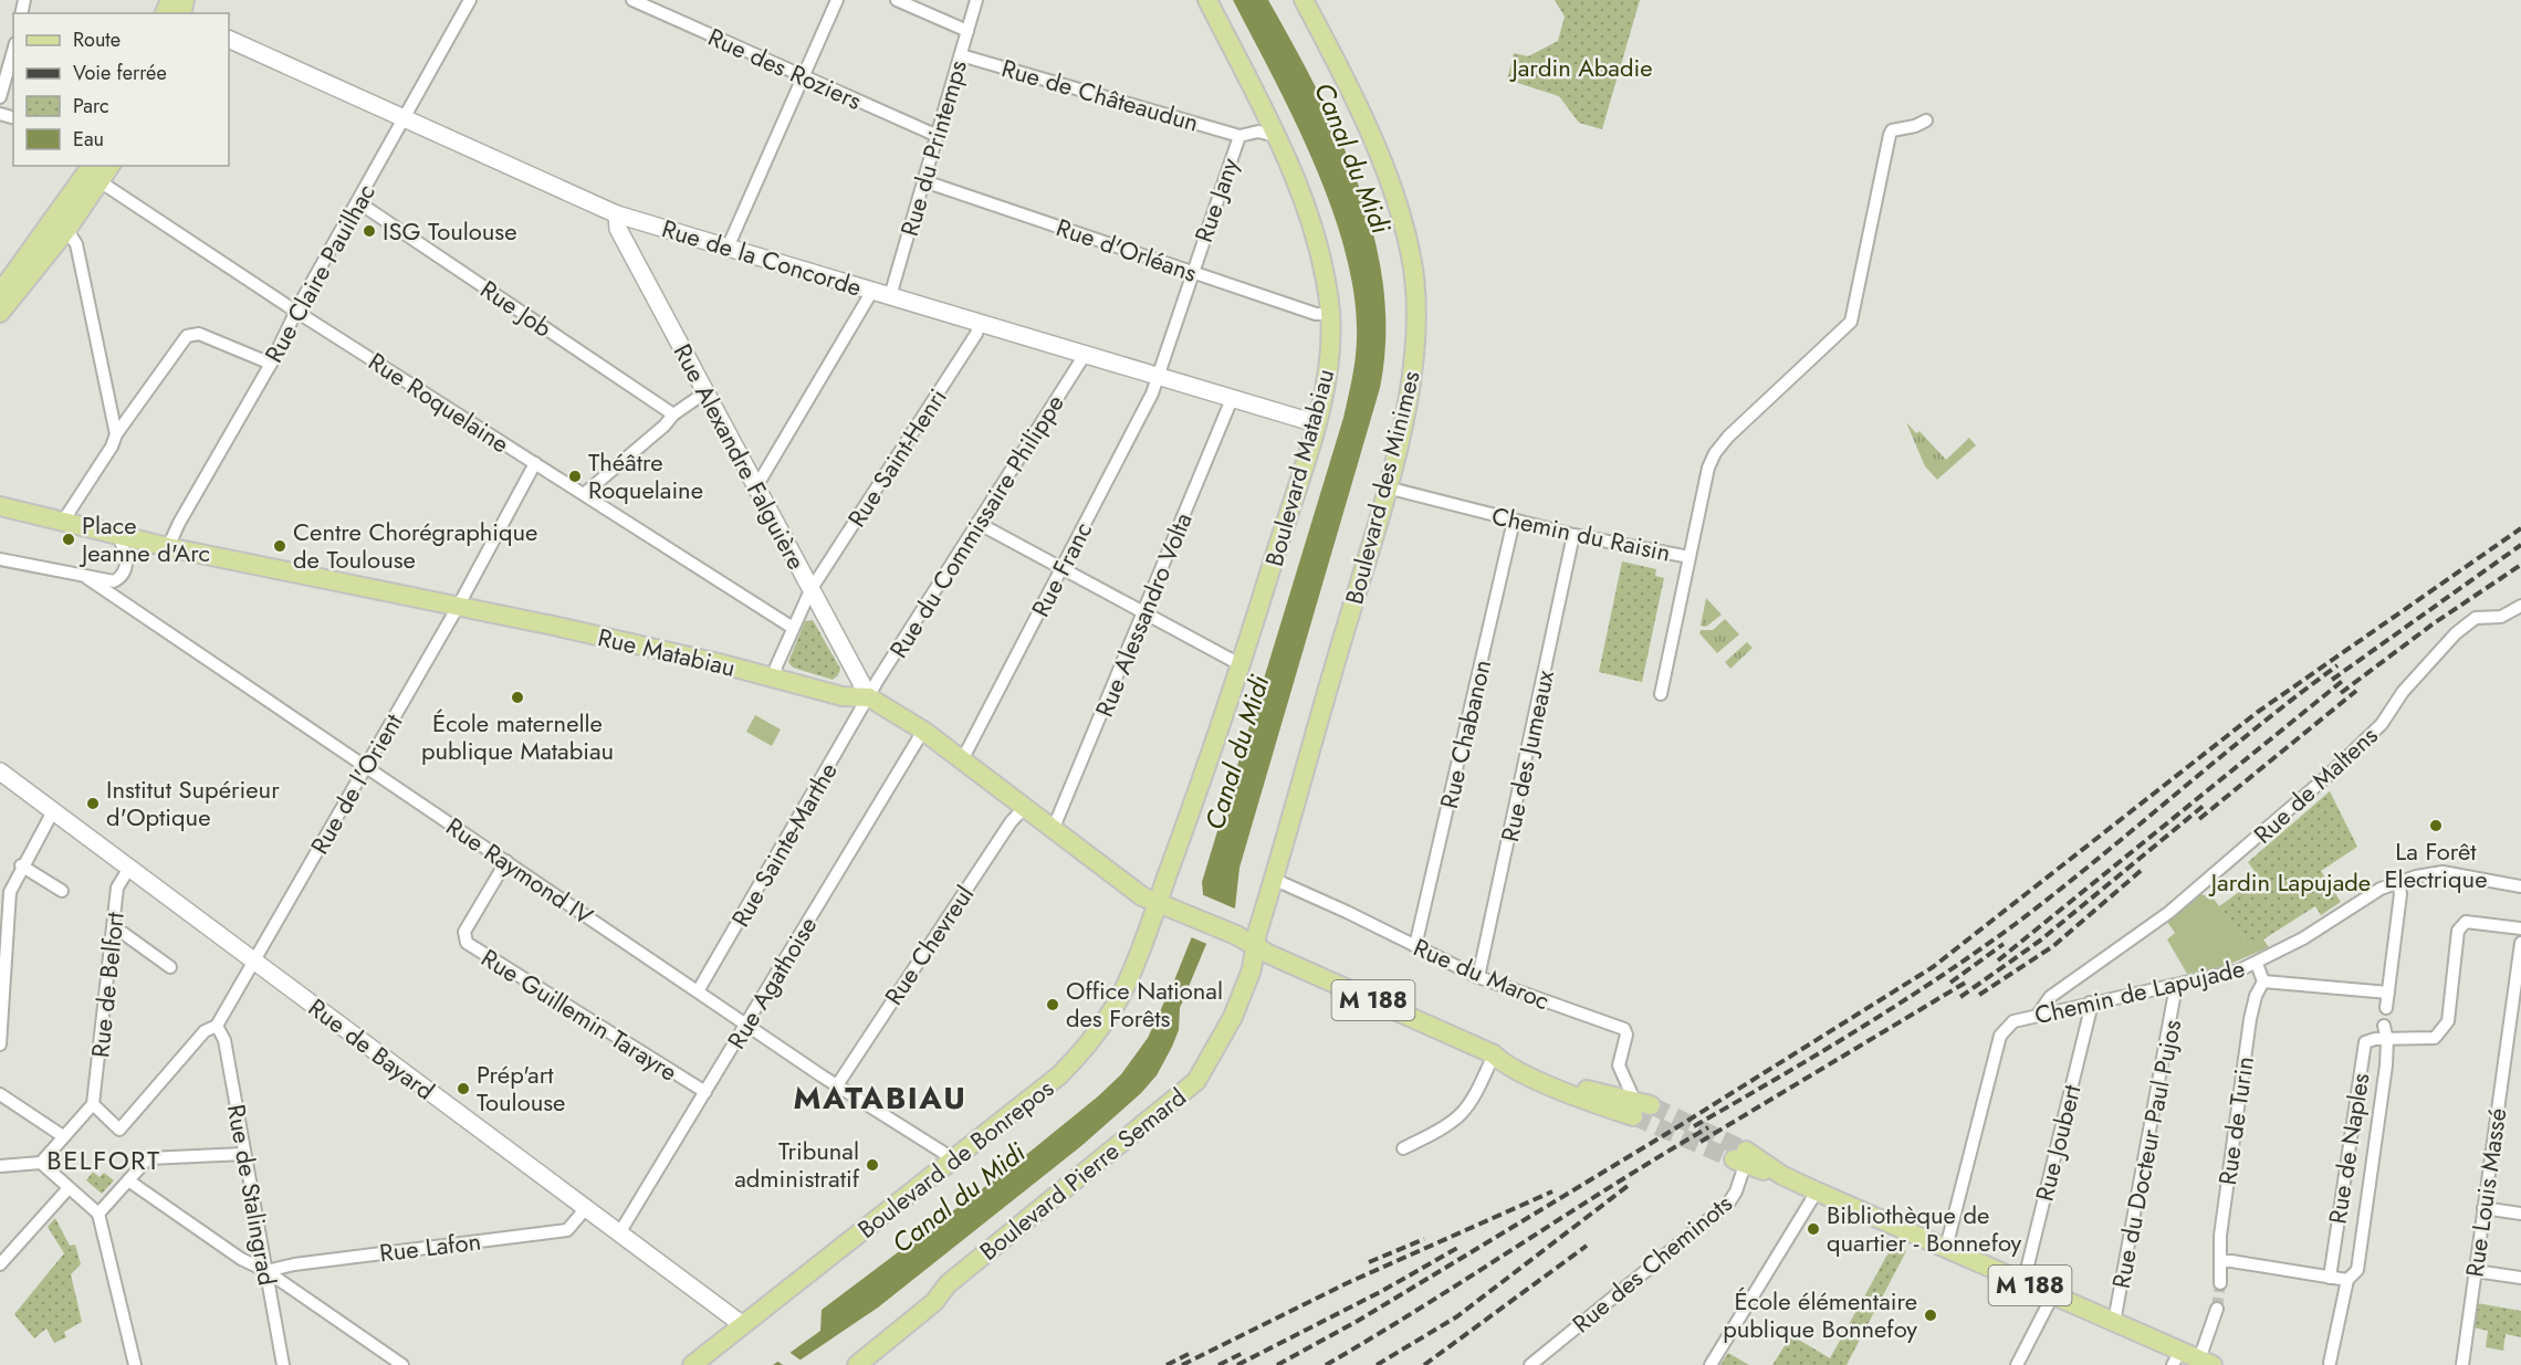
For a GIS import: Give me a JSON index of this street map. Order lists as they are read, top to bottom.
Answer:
{
  "streets": {
    "main road": [
      "Boulevard Matabiau",
      "Boulevard des Minimes",
      "Rue Matabiau",
      "M 188",
      "Boulevard de Bonrepos",
      "Boulevard Pierre Semard"
    ],
    "street": [
      "Rue des Roziers",
      "Rue de Châteaudun",
      "Rue du Printemps",
      "Rue Jany",
      "Rue d'Orléans",
      "Rue de la Concorde",
      "Rue Claire Pauilhac",
      "Rue Job",
      "Rue Roquelaine",
      "Rue Alexandre Falguière",
      "Rue Saint-Henri",
      "Rue du Commissaire Philippe",
      "Chemin du Raisin",
      "Rue Franc",
      "Rue Alessandro Volta",
      "Rue Chabanon",
      "Rue des Jumeaux",
      "Rue de l'Orient",
      "Rue de Maltens",
      "Rue Sainte-Marthe",
      "Rue Raymond IV",
      "Rue Chevreul",
      "Rue du Maroc",
      "Rue Agathoise",
      "Rue de Belfort",
      "Chemin de Lapujade",
      "Rue Guillemin Tarayre",
      "Rue de Bayard",
      "Rue de Turin",
      "Rue Joubert",
      "Rue de Naples",
      "Rue du Docteur Paul Pujos",
      "Rue Louis Massé",
      "Rue de Stalingrad",
      "Rue Lafon",
      "Rue des Cheminots"
    ]
  },
  "crossings": [
    ["Rue des Roziers", "Rue du Printemps"],
    ["Rue de Châteaudun", "Rue du Printemps"],
    ["Rue de Châteaudun", "Rue Jany"],
    ["Rue du Printemps", "Rue d'Orléans"],
    ["Rue du Printemps", "Rue de la Concorde"],
    ["Rue Jany", "Rue d'Orléans"],
    ["Rue Jany", "Rue de la Concorde"],
    ["Rue Jany", "Boulevard Matabiau"],
    ["Rue Jany", "Rue Franc"],
    ["Rue d'Orléans", "Boulevard Matabiau"],
    ["Rue de la Concorde", "Rue Claire Pauilhac"],
    ["Rue de la Concorde", "Rue Alexandre Falguière"],
    ["Rue de la Concorde", "Rue Saint-Henri"],
    ["Rue de la Concorde", "Boulevard Matabiau"],
    ["Rue de la Concorde", "Rue du Commissaire Philippe"],
    ["Rue de la Concorde", "Rue Franc"],
    ["Rue de la Concorde", "Rue Alessandro Volta"],
    ["Rue Claire Pauilhac", "Rue Job"],
    ["Rue Claire Pauilhac", "Rue Roquelaine"],
    ["Rue Claire Pauilhac", "Rue Matabiau"],
    ["Rue Roquelaine", "Rue Saint-Henri"],
    ["Rue Roquelaine", "Rue de l'Orient"],
    ["Rue Alexandre Falguière", "Rue Saint-Henri"],
    ["Rue Alexandre Falguière", "Rue du Commissaire Philippe"],
    ["Rue Alexandre Falguière", "Rue Matabiau"],
    ["Rue Alexandre Falguière", "Rue Sainte-Marthe"],
    ["Rue Saint-Henri", "Rue Matabiau"],
    ["Boulevard Matabiau", "Rue Matabiau"],
    ["Boulevard Matabiau", "Boulevard de Bonrepos"],
    ["Boulevard des Minimes", "Chemin du Raisin"],
    ["Boulevard des Minimes", "Rue Matabiau"],
    ["Boulevard des Minimes", "Rue du Maroc"],
    ["Boulevard des Minimes", "M 188"],
    ["Boulevard des Minimes", "Boulevard Pierre Semard"],
    ["Rue du Commissaire Philippe", "Rue Matabiau"],
    ["Rue du Commissaire Philippe", "Rue Sainte-Marthe"],
    ["Chemin du Raisin", "Rue Chabanon"],
    ["Chemin du Raisin", "Rue des Jumeaux"],
    ["Rue Franc", "Rue Matabiau"],
    ["Rue Alessandro Volta", "Rue Matabiau"],
    ["Rue Matabiau", "Rue de l'Orient"],
    ["Rue Matabiau", "Rue Sainte-Marthe"],
    ["Rue Matabiau", "Rue Chevreul"],
    ["Rue Matabiau", "Rue Agathoise"],
    ["Rue Matabiau", "M 188"],
    ["Rue Matabiau", "Boulevard de Bonrepos"],
    ["Rue Matabiau", "Boulevard Pierre Semard"],
    ["Rue Chabanon", "Rue du Maroc"],
    ["Rue des Jumeaux", "Rue du Maroc"],
    ["Rue de l'Orient", "Rue Raymond IV"],
    ["Rue de l'Orient", "Rue de Bayard"],
    ["Rue de l'Orient", "Rue de Stalingrad"],
    ["Rue de Maltens", "Chemin de Lapujade"],
    ["Rue Sainte-Marthe", "Rue Raymond IV"],
    ["Rue Raymond IV", "Rue Chevreul"],
    ["Rue Raymond IV", "Rue Agathoise"],
    ["Rue Raymond IV", "Rue Guillemin Tarayre"],
    ["Rue Raymond IV", "Boulevard de Bonrepos"],
    ["Rue du Maroc", "M 188"],
    ["Rue Agathoise", "Rue Guillemin Tarayre"],
    ["Rue Agathoise", "Rue de Bayard"],
    ["Rue de Belfort", "Rue de Bayard"],
    ["Chemin de Lapujade", "M 188"],
    ["Chemin de Lapujade", "Rue Joubert"],
    ["Chemin de Lapujade", "Rue du Docteur Paul Pujos"],
    ["M 188", "Rue Joubert"],
    ["M 188", "Rue du Docteur Paul Pujos"],
    ["M 188", "Boulevard Pierre Semard"],
    ["M 188", "Rue des Cheminots"],
    ["Rue de Bayard", "Boulevard de Bonrepos"],
    ["Rue de Bayard", "Rue Lafon"],
    ["Rue de Stalingrad", "Rue Lafon"]
  ],
  "districts": ["MATABIAU", "BELFORT"],
  "water": ["Canal du Midi"],
  "parks": ["Jardin Abadie", "Jardin Lapujade"],
  "places": [
    "ISG Toulouse",
    "Théâtre Roquelaine",
    "Place Jeanne d'Arc",
    "Centre Chorégraphique de Toulouse",
    "École maternelle publique Matabiau",
    "Institut Supérieur d'Optique",
    "La Forêt Electrique",
    "Office National des Forêts",
    "Prép'art Toulouse",
    "Tribunal administratif",
    "Bibliothèque de quartier - Bonnefoy",
    "École élémentaire publique Bonnefoy"
  ],
  "legend": [
    "Route",
    "Voie ferrée",
    "Parc",
    "Eau"
  ]
}
